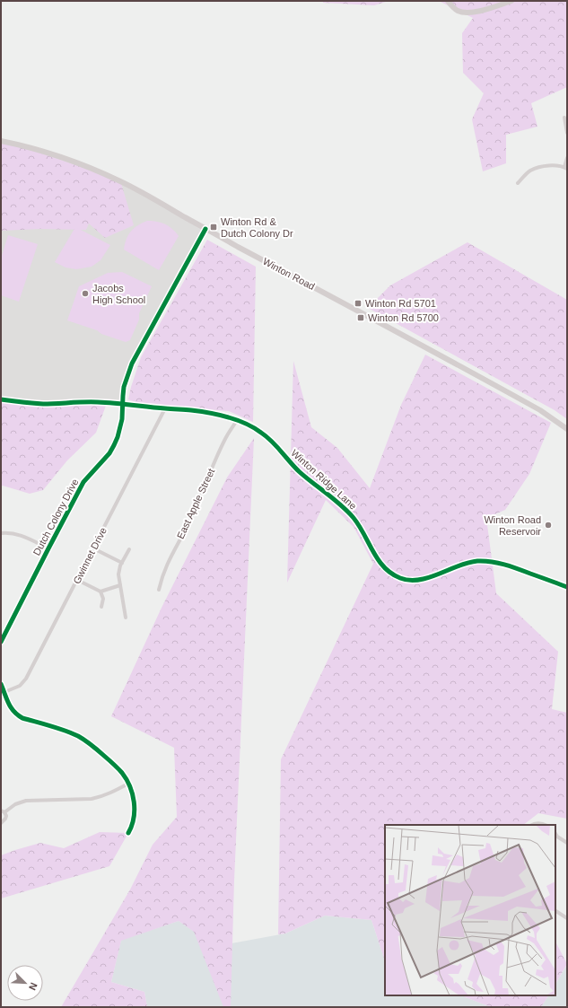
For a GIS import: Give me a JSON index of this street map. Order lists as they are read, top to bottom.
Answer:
{
  "streets": {
    "main road": ["Winton Road"],
    "street": [
      "Winton Ridge Lane",
      "East Apple Street",
      "Dutch Colony Drive",
      "Gwinnet Drive"
    ]
  },
  "crossings": [
    ["Winton Road", "Dutch Colony Drive"],
    ["Winton Ridge Lane", "East Apple Street"],
    ["Winton Ridge Lane", "Dutch Colony Drive"],
    ["Winton Ridge Lane", "Gwinnet Drive"]
  ],
  "places": {
    "transit": ["Winton Rd & Dutch Colony Dr", "Winton Rd 5701", "Winton Rd 5700"],
    "other": ["Jacobs High School", "Winton Road Reservoir"]
  },
  "north": "bottom right"
}
